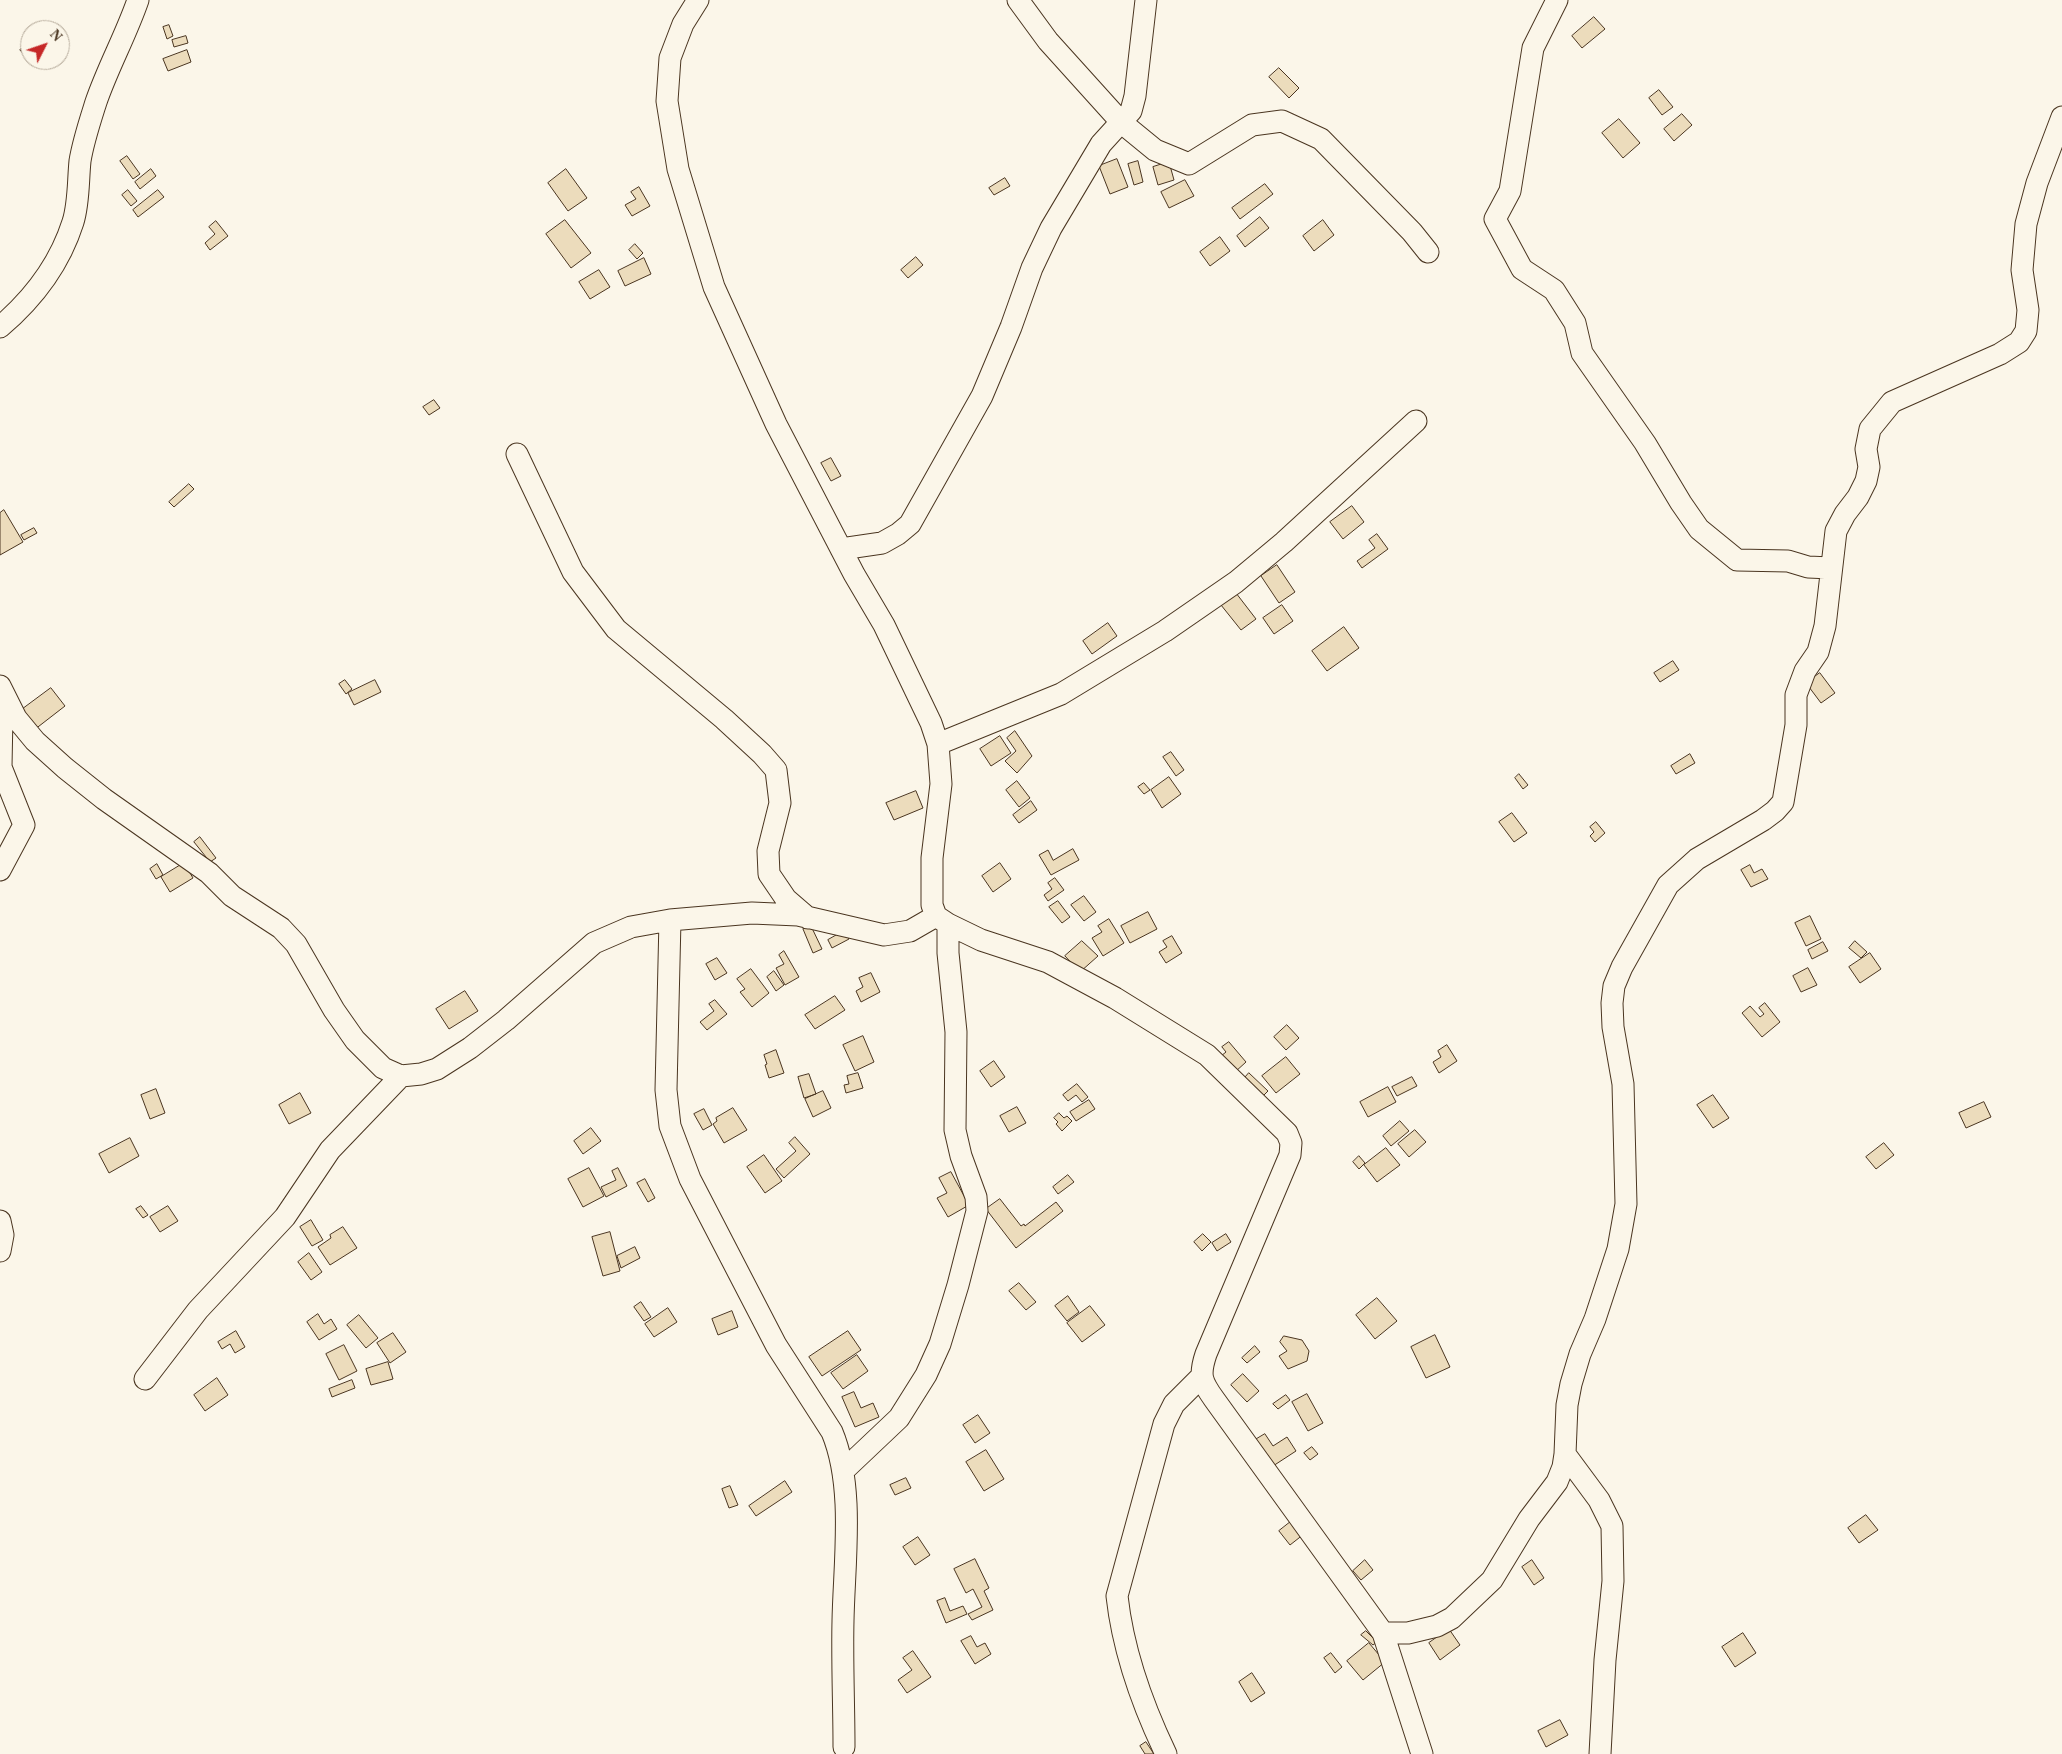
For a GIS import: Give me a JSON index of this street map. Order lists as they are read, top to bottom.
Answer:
{
  "north": "top right"
}
